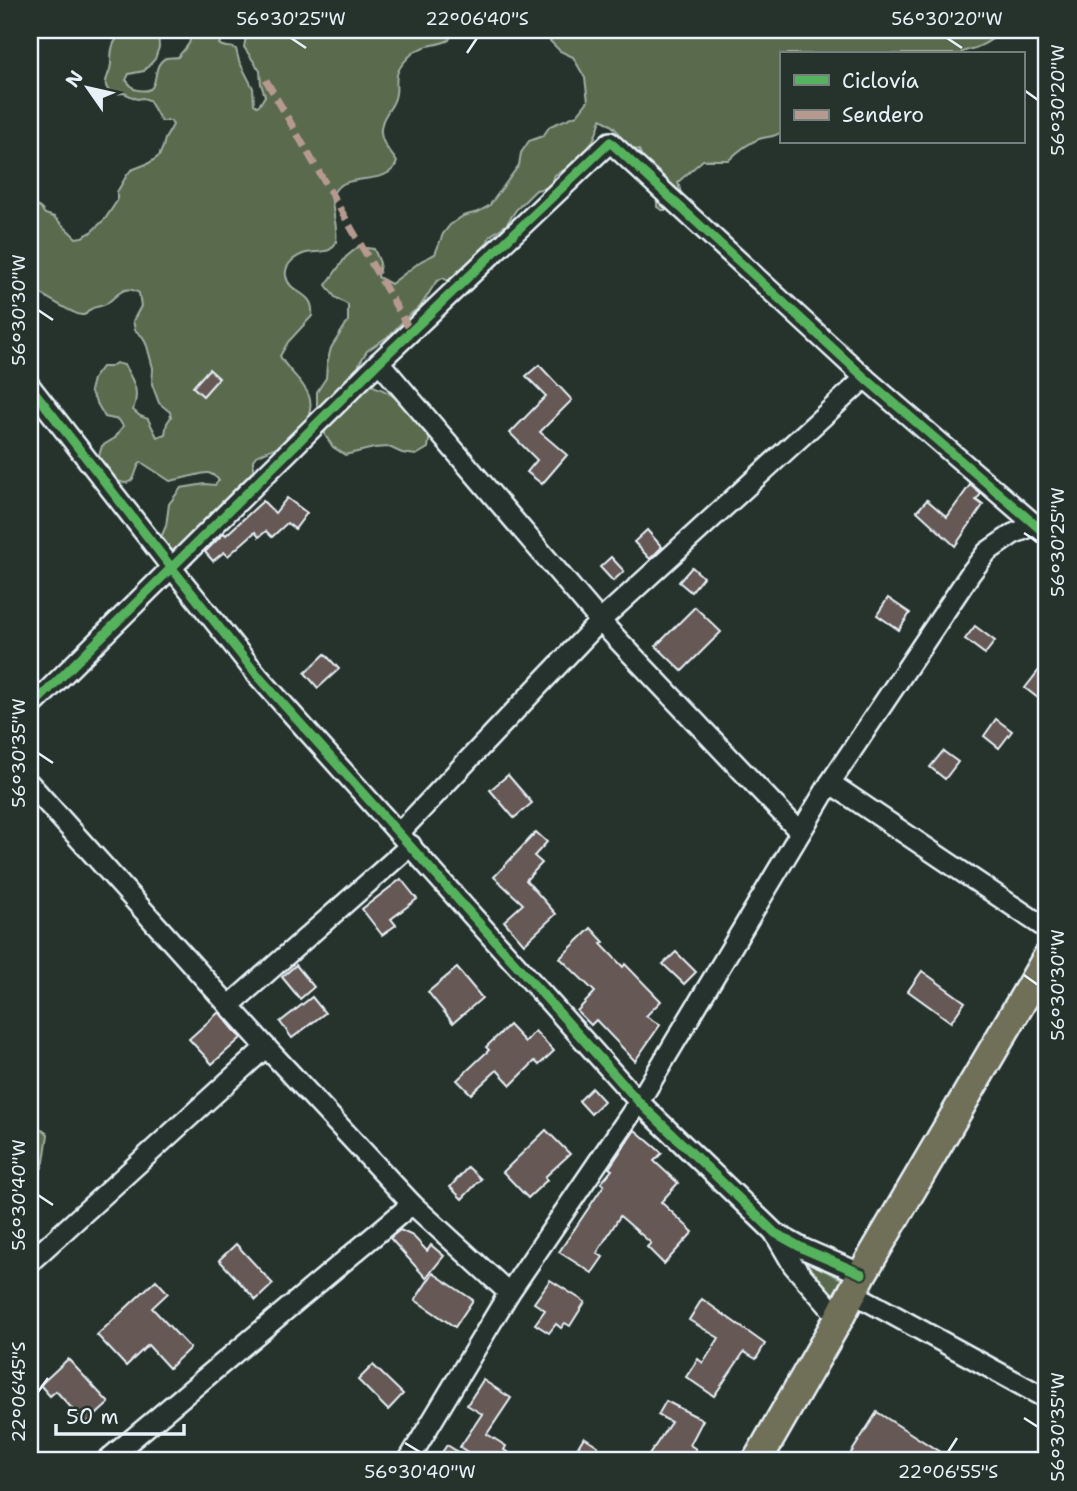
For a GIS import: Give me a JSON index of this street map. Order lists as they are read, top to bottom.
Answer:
{
  "legend": ["Ciclovía", "Sendero"],
  "scale_bar": "50 m",
  "north": "top left",
  "coordinates": [
    "56°30'25\"W",
    "22°06'40\"S",
    "56°30'20\"W",
    "56°30'30\"W",
    "56°30'35\"W",
    "56°30'40\"W",
    "22°06'45\"S",
    "22°06'55\"S"
  ]
}
